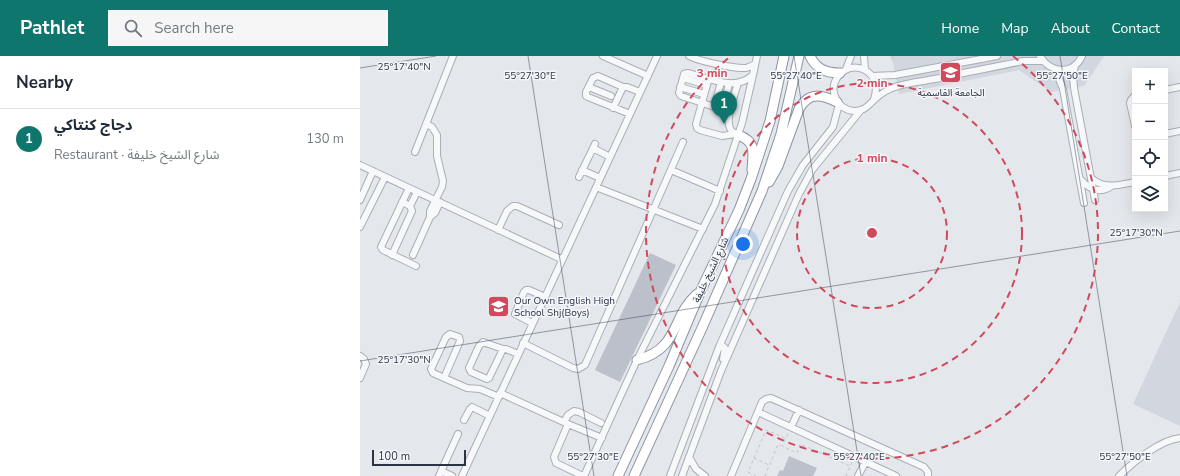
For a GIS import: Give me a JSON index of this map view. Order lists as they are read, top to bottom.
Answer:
{
  "streets": {
    "highway": ["شارع الشيخ خليفة"]
  },
  "places": {
    "school or university": ["الجامعة القاسمية", "Our Own English High School Shj(Boys)"]
  },
  "scale_bar": "100 m",
  "page": {
    "header": "Pathlet",
    "search": "Search here",
    "nav": [
      "Home",
      "Map",
      "About",
      "Contact"
    ],
    "heading": "Nearby",
    "map_buttons": ["+", "−"],
    "pins": "1",
    "list": [
      {
        "mark": "1",
        "name": "دجاج كنتاكي",
        "note": "Restaurant · شارع الشيخ خليفة",
        "value": "130 m"
      }
    ],
    "scale": "100 m"
  },
  "coordinates": [
    "25°17'40\"N",
    "55°27'30\"E",
    "55°27'40\"E",
    "55°27'50\"E",
    "25°17'30\"N"
  ],
  "rings": ["3 min", "2 min", "1 min"]
}
